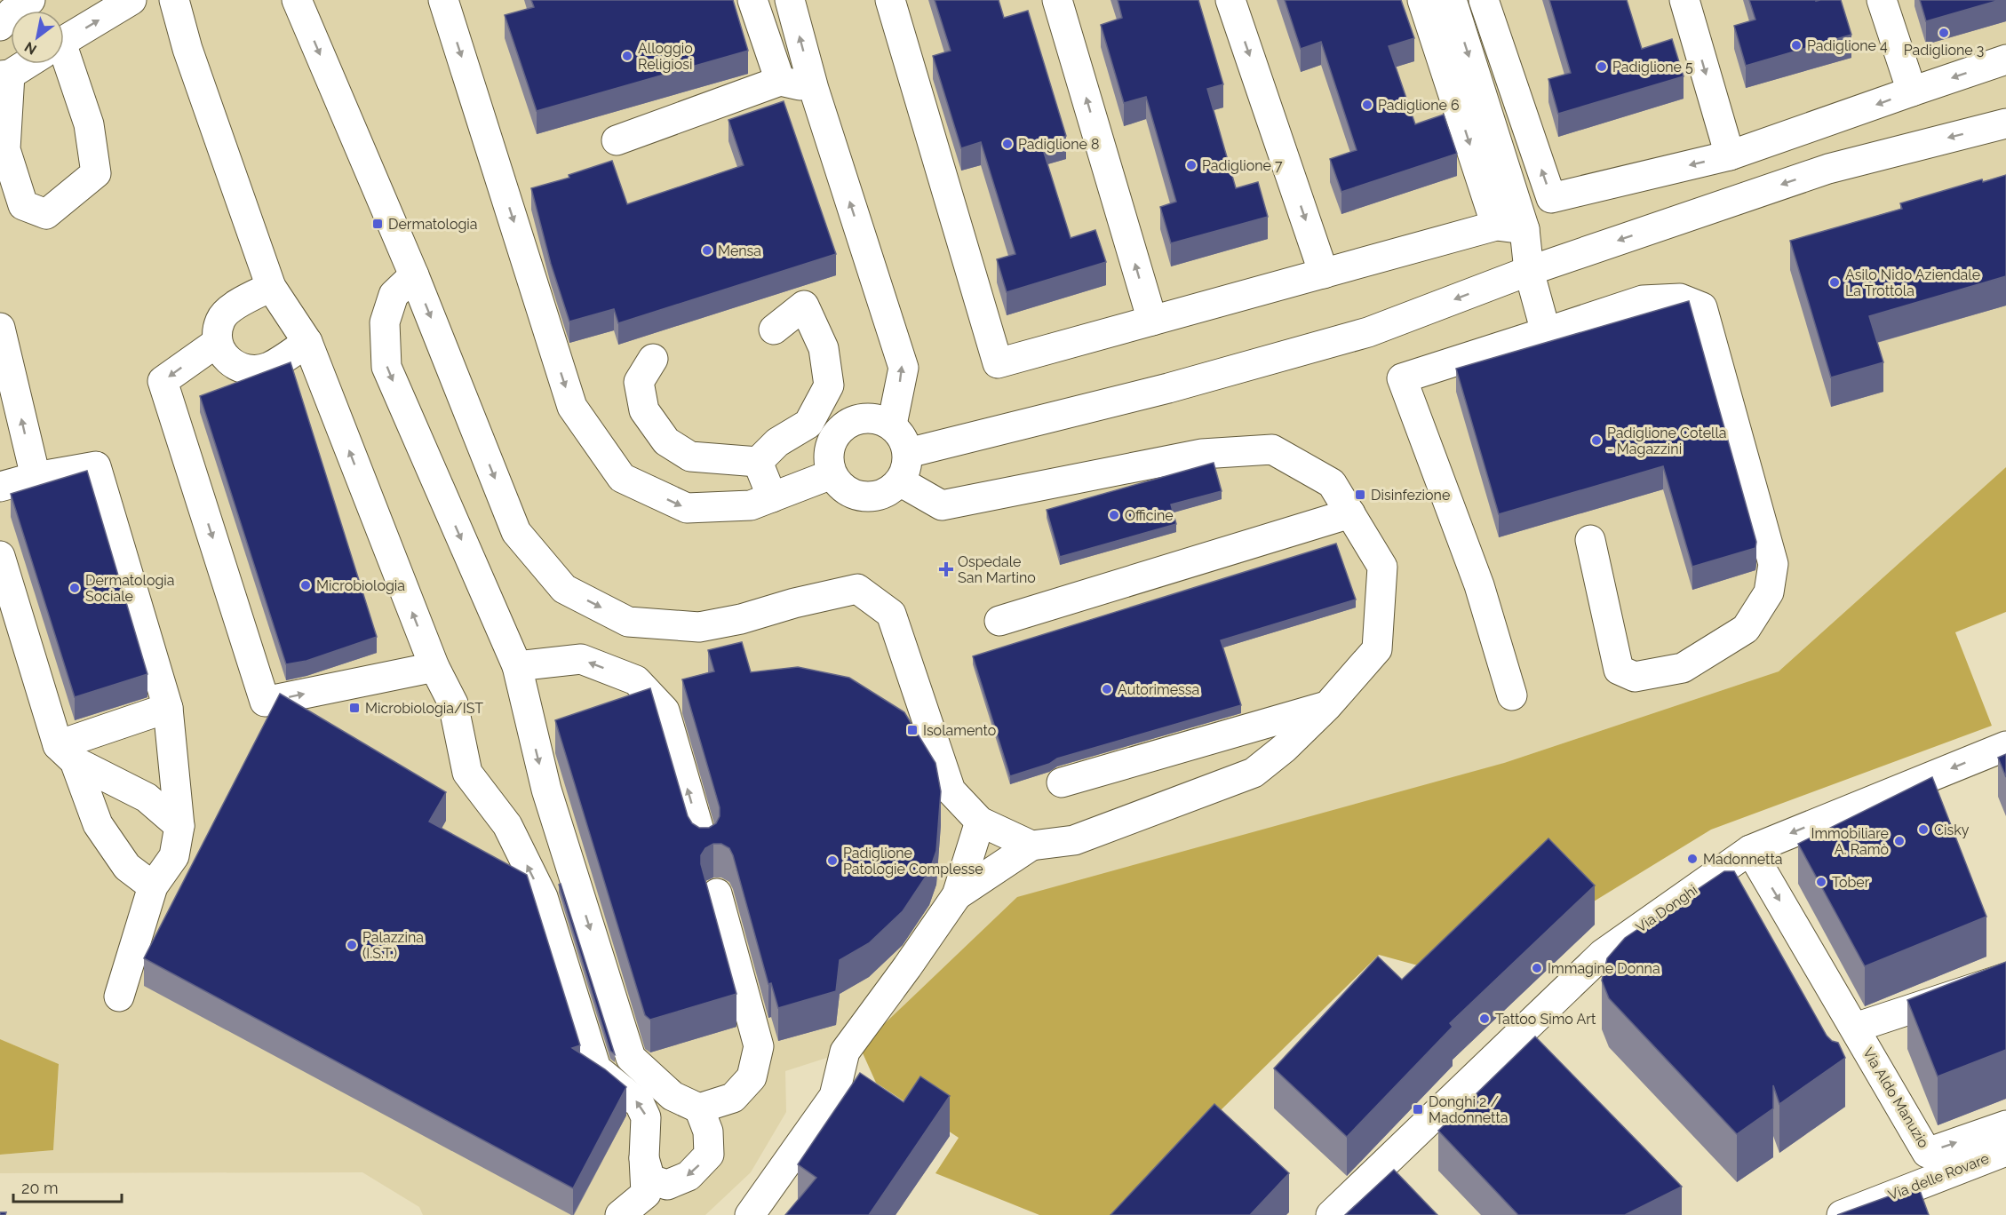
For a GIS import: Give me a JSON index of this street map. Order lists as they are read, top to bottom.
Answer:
{
  "streets": {
    "street": ["Via Donghi", "Via Aldo Manuzio", "Via delle Rovare"]
  },
  "crossings": [
    ["Via Donghi", "Via Aldo Manuzio"]
  ],
  "one_way": ["Via Aldo Manuzio"],
  "places": {
    "other": [
      "Padiglione 3",
      "Padiglione 4",
      "Alloggio Religiosi",
      "Padiglione 5",
      "Padiglione 6",
      "Padiglione 8",
      "Padiglione 7",
      "Mensa",
      "Asilo Nido Aziendale La Trottola",
      "Padiglione Cotella - Magazzini",
      "Officine",
      "Microbiologia",
      "Dermatologia Sociale",
      "Autorimessa",
      "Cisky",
      "Immobiliare A. Ramò",
      "Madonnetta",
      "Padiglione Patologie Complesse",
      "Tober",
      "Palazzina (I.S.T.)",
      "Immagine Donna",
      "Tattoo Simo Art"
    ],
    "transit": [
      "Dermatologia",
      "Disinfezione",
      "Microbiologia/IST",
      "Isolamento",
      "Donghi 2 / Madonnetta"
    ],
    "health": ["Ospedale San Martino"]
  },
  "scale_bar": "20 m",
  "north": "bottom left"
}
